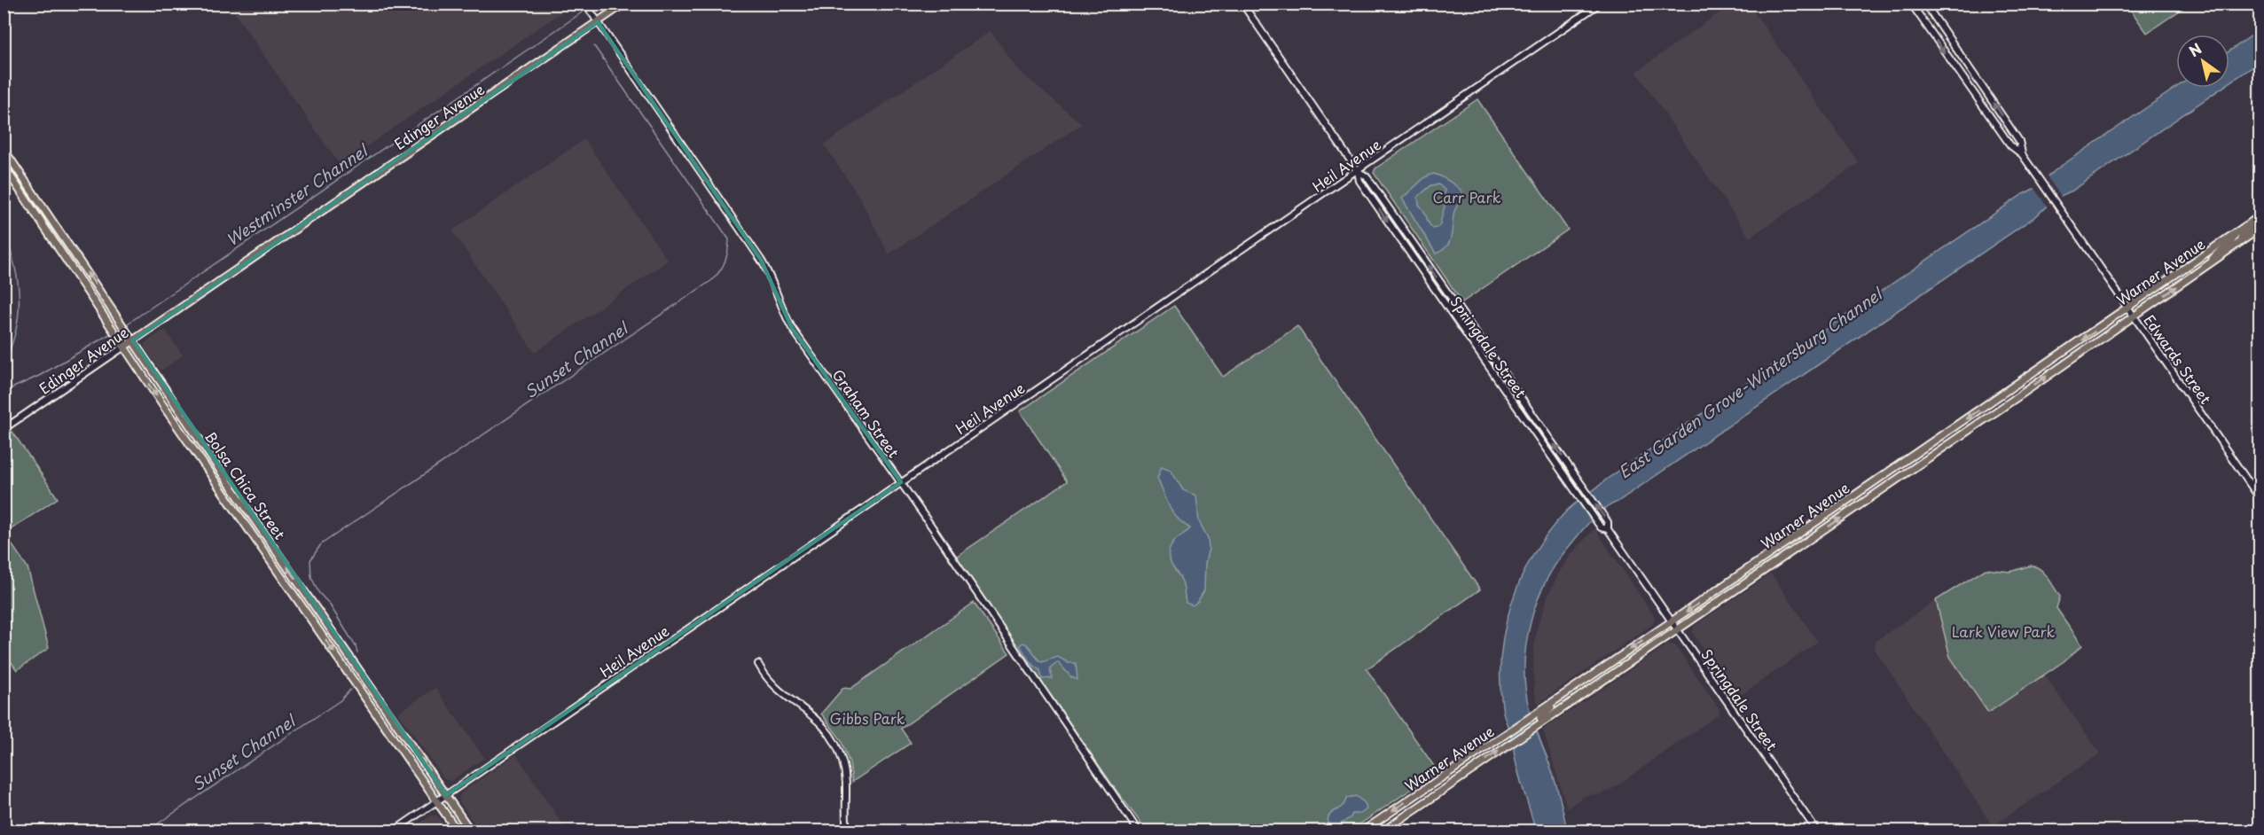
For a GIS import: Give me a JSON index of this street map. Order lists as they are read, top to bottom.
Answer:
{
  "streets": {
    "main road": [
      "Edinger Avenue",
      "Heil Avenue",
      "Warner Avenue",
      "Springdale Street",
      "Edwards Street",
      "Graham Street",
      "Bolsa Chica Street"
    ]
  },
  "crossings": [
    ["Edinger Avenue", "Graham Street"],
    ["Edinger Avenue", "Bolsa Chica Street"],
    ["Heil Avenue", "Springdale Street"],
    ["Heil Avenue", "Graham Street"],
    ["Heil Avenue", "Bolsa Chica Street"],
    ["Warner Avenue", "Springdale Street"],
    ["Warner Avenue", "Edwards Street"]
  ],
  "water": ["Westminster Channel", "Sunset Channel", "East Garden Grove-Wintersburg Channel"],
  "parks": ["Carr Park", "Lark View Park", "Gibbs Park"],
  "north": "top left"
}
